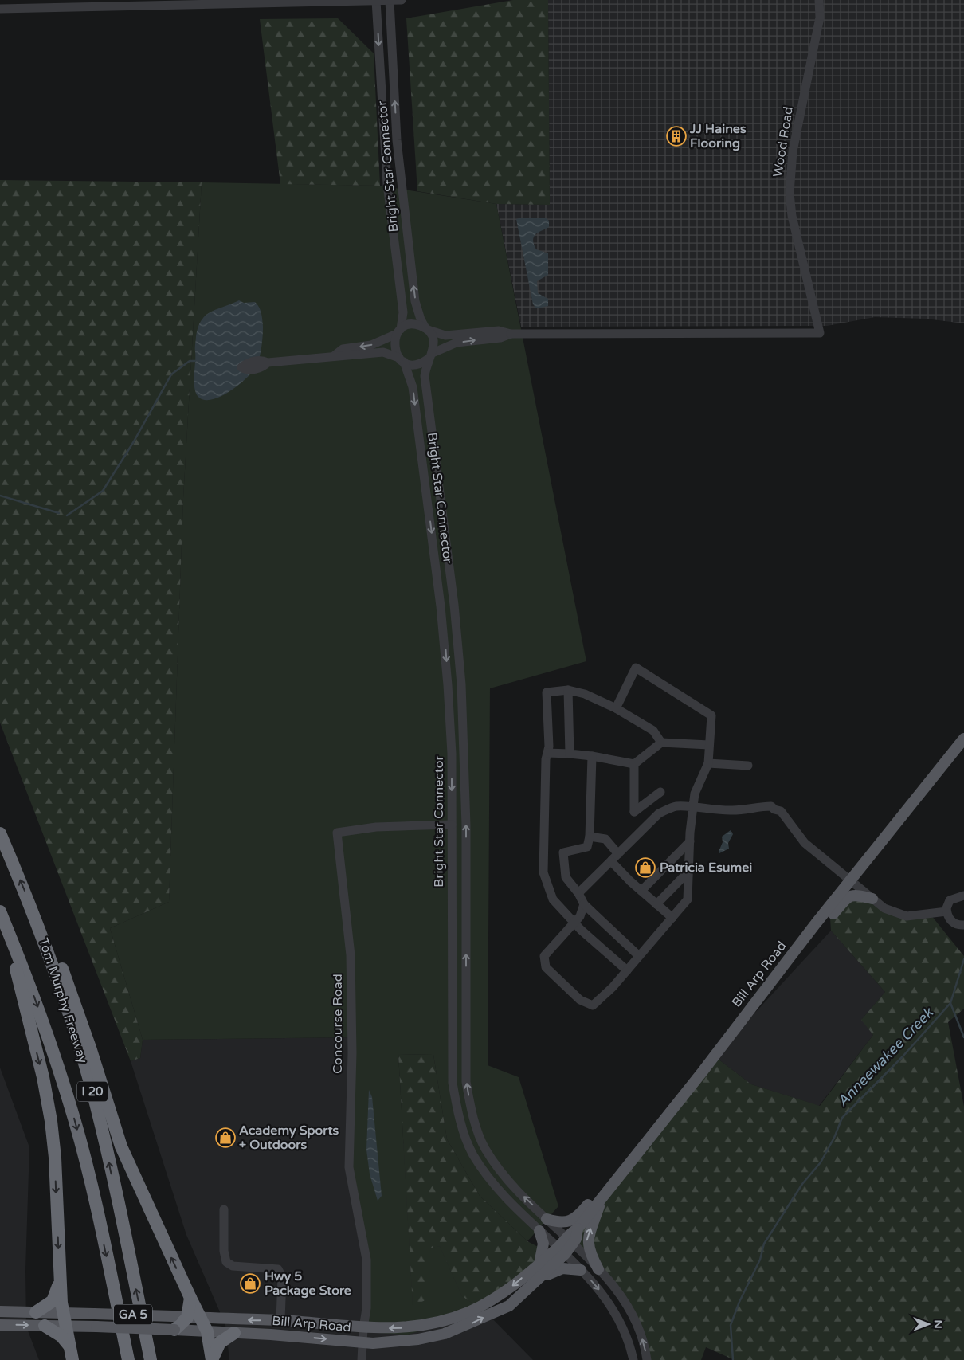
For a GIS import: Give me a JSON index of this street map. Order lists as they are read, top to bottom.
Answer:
{
  "streets": {
    "highway": ["Tom Murphy Freeway", "I 20"],
    "main road": ["Bill Arp Road", "GA 5"],
    "street": ["Wood Road", "Bright Star Connector", "Concourse Road"]
  },
  "crossings": [
    ["Bright Star Connector", "Bill Arp Road"],
    ["Bright Star Connector", "Concourse Road"],
    ["Bill Arp Road", "Concourse Road"]
  ],
  "water": ["Anneewakee Creek"],
  "places": {
    "building": ["JJ Haines Flooring"],
    "shop": ["Patricia Esumei", "Academy Sports + Outdoors", "Hwy 5 Package Store"]
  },
  "north": "right"
}
